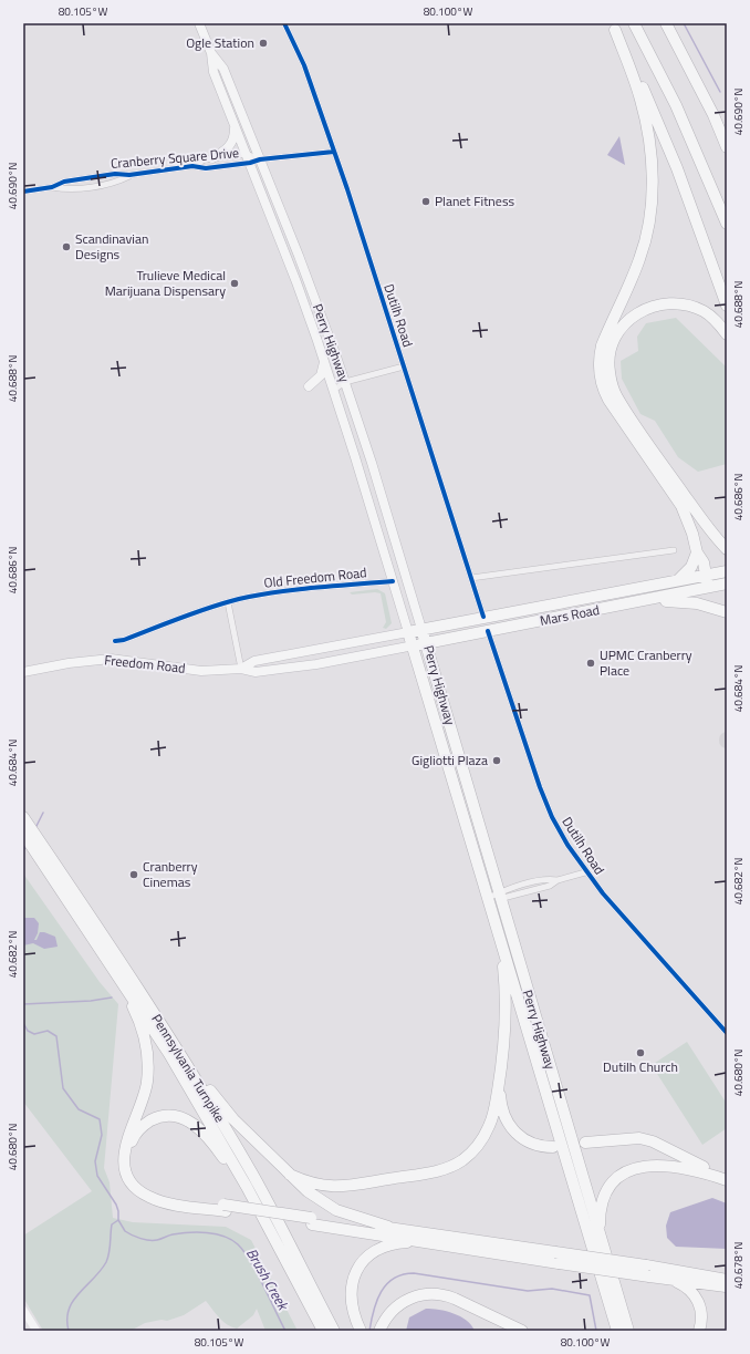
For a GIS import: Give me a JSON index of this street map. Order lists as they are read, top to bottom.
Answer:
{
  "streets": {
    "highway": [
      "Perry Highway",
      "Mars Road",
      "Freedom Road",
      "Pennsylvania Turnpike"
    ],
    "street": ["Cranberry Square Drive", "Dutilh Road", "Old Freedom Road"]
  },
  "crossings": [
    ["Cranberry Square Drive", "Perry Highway"],
    ["Dutilh Road", "Mars Road"],
    ["Perry Highway", "Old Freedom Road"],
    ["Perry Highway", "Mars Road"],
    ["Perry Highway", "Freedom Road"],
    ["Mars Road", "Freedom Road"]
  ],
  "water": ["Brush Creek"],
  "places": [
    "Ogle Station",
    "Planet Fitness",
    "Scandinavian Designs",
    "Trulieve Medical Marijuana Dispensary",
    "UPMC Cranberry Place",
    "Gigliotti Plaza",
    "Cranberry Cinemas",
    "Dutilh Church"
  ],
  "coordinates": [
    "80.105°W",
    "80.100°W",
    "40.690°N",
    "40.688°N",
    "40.686°N",
    "40.684°N",
    "40.682°N",
    "40.680°N",
    "40.678°N"
  ]
}
